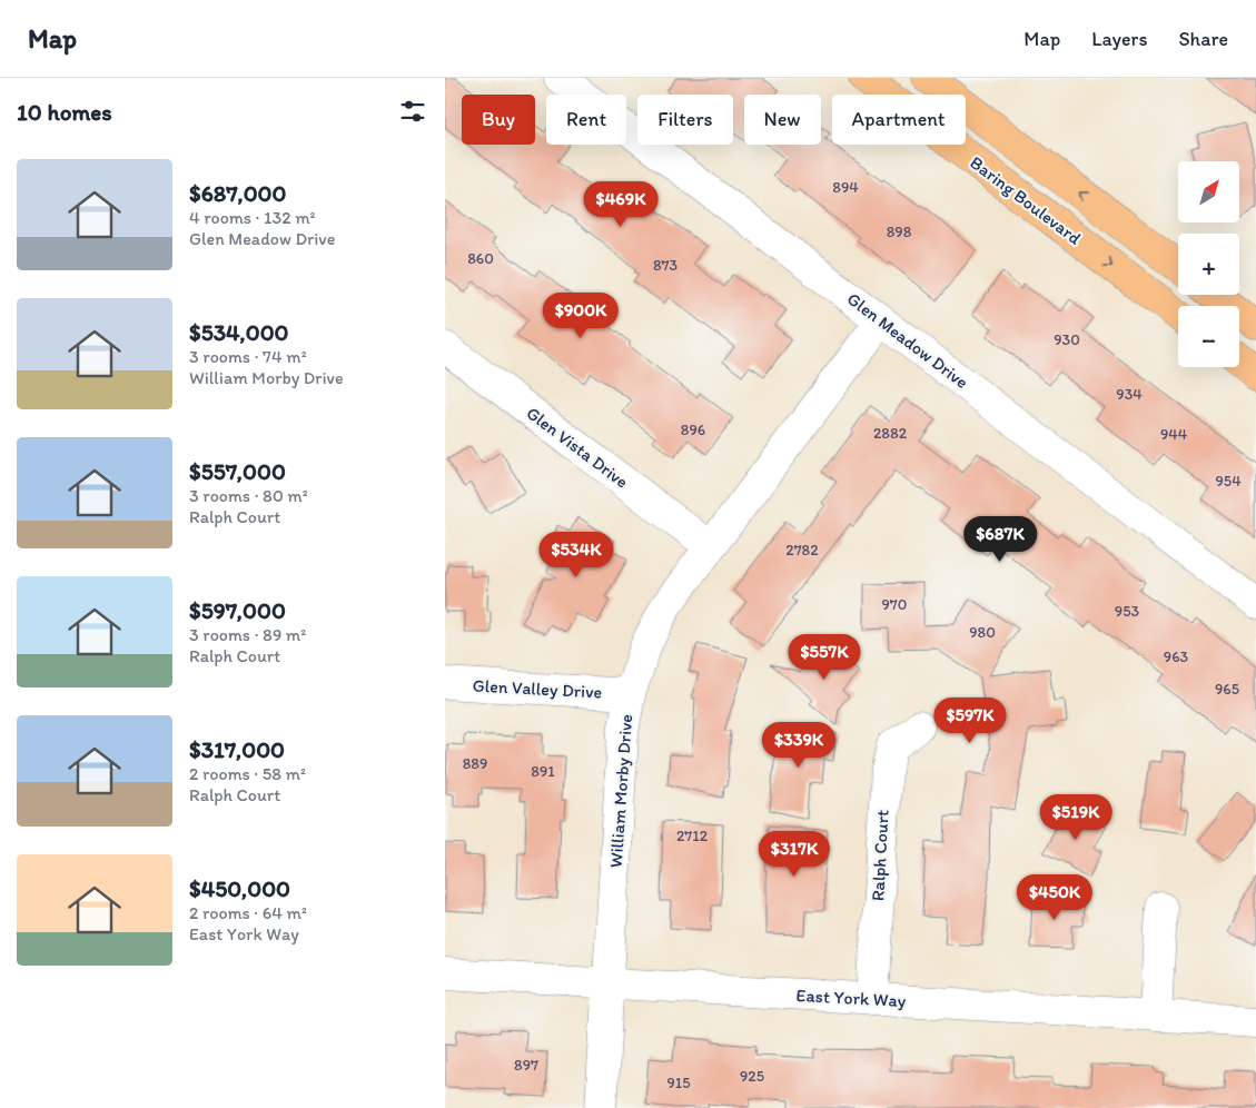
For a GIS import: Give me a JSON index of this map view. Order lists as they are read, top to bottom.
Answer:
{
  "streets": {
    "main road": ["Baring Boulevard"],
    "street": [
      "Glen Meadow Drive",
      "Glen Vista Drive",
      "Glen Valley Drive",
      "William Morby Drive",
      "Ralph Court",
      "East York Way"
    ]
  },
  "crossings": [
    ["Glen Meadow Drive", "William Morby Drive"],
    ["Glen Vista Drive", "William Morby Drive"],
    ["Glen Valley Drive", "William Morby Drive"],
    ["William Morby Drive", "East York Way"],
    ["Ralph Court", "East York Way"]
  ],
  "house_numbers": [
    "894",
    "898",
    "860",
    "873",
    "930",
    "934",
    "896",
    "2882",
    "944",
    "954",
    "2782",
    "970",
    "953",
    "980",
    "963",
    "965",
    "889",
    "891",
    "2712",
    "897",
    "925",
    "915"
  ],
  "north": "top right",
  "page": {
    "header": "Map",
    "nav": ["Map", "Layers", "Share"],
    "heading": "10 homes",
    "chip": [
      "Buy",
      "Rent",
      "Filters",
      "New",
      "Apartment"
    ],
    "list": [
      {
        "name": "$687,000",
        "note": "4 rooms · 132 m² · Glen Meadow Drive"
      },
      {
        "name": "$534,000",
        "note": "3 rooms · 74 m² · William Morby Drive"
      },
      {
        "name": "$557,000",
        "note": "3 rooms · 80 m² · Ralph Court"
      },
      {
        "name": "$597,000",
        "note": "3 rooms · 89 m² · Ralph Court"
      },
      {
        "name": "$317,000",
        "note": "2 rooms · 58 m² · Ralph Court"
      },
      {
        "name": "$450,000",
        "note": "2 rooms · 64 m² · East York Way"
      }
    ],
    "map_buttons": ["+", "−"],
    "price": [
      "$469K",
      "$900K",
      "$687K",
      "$534K",
      "$557K",
      "$597K",
      "$339K",
      "$519K",
      "$317K",
      "$450K"
    ]
  }
}
